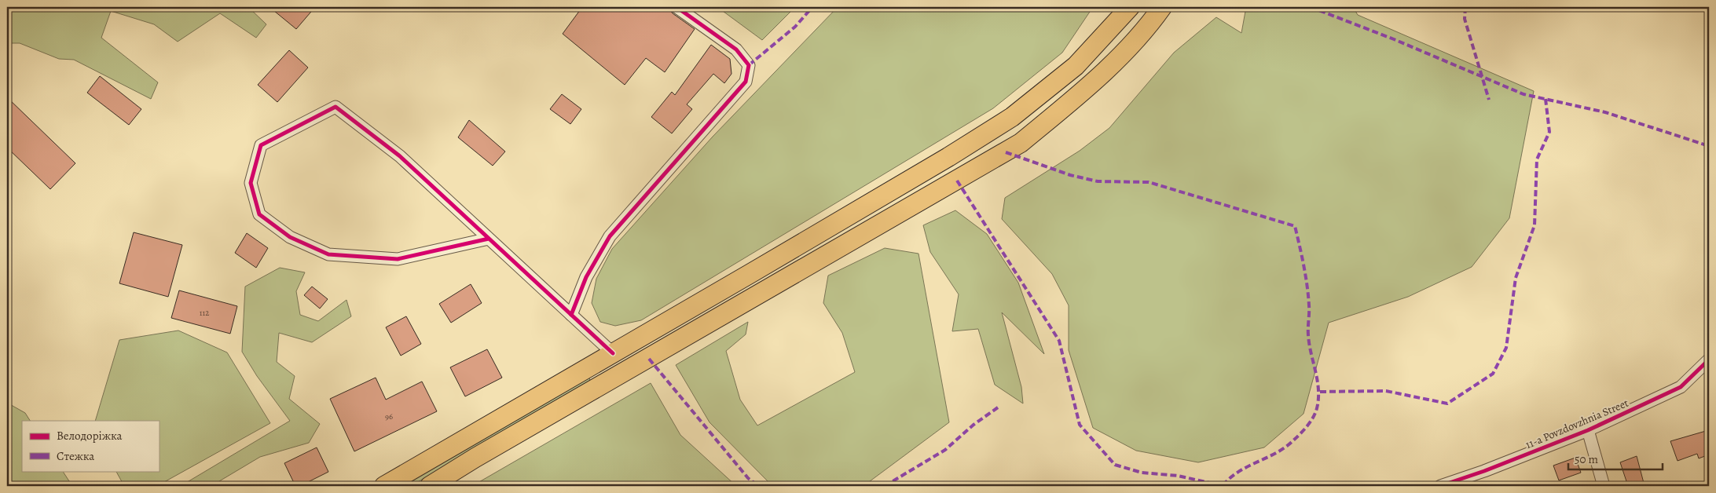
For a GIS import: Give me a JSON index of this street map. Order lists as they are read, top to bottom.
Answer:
{
  "streets": {
    "street": ["11-a Povzdovzhnia Street"]
  },
  "house_numbers": ["112", "96"],
  "legend": ["Велодоріжка", "Стежка"],
  "scale_bar": "50 m"
}
